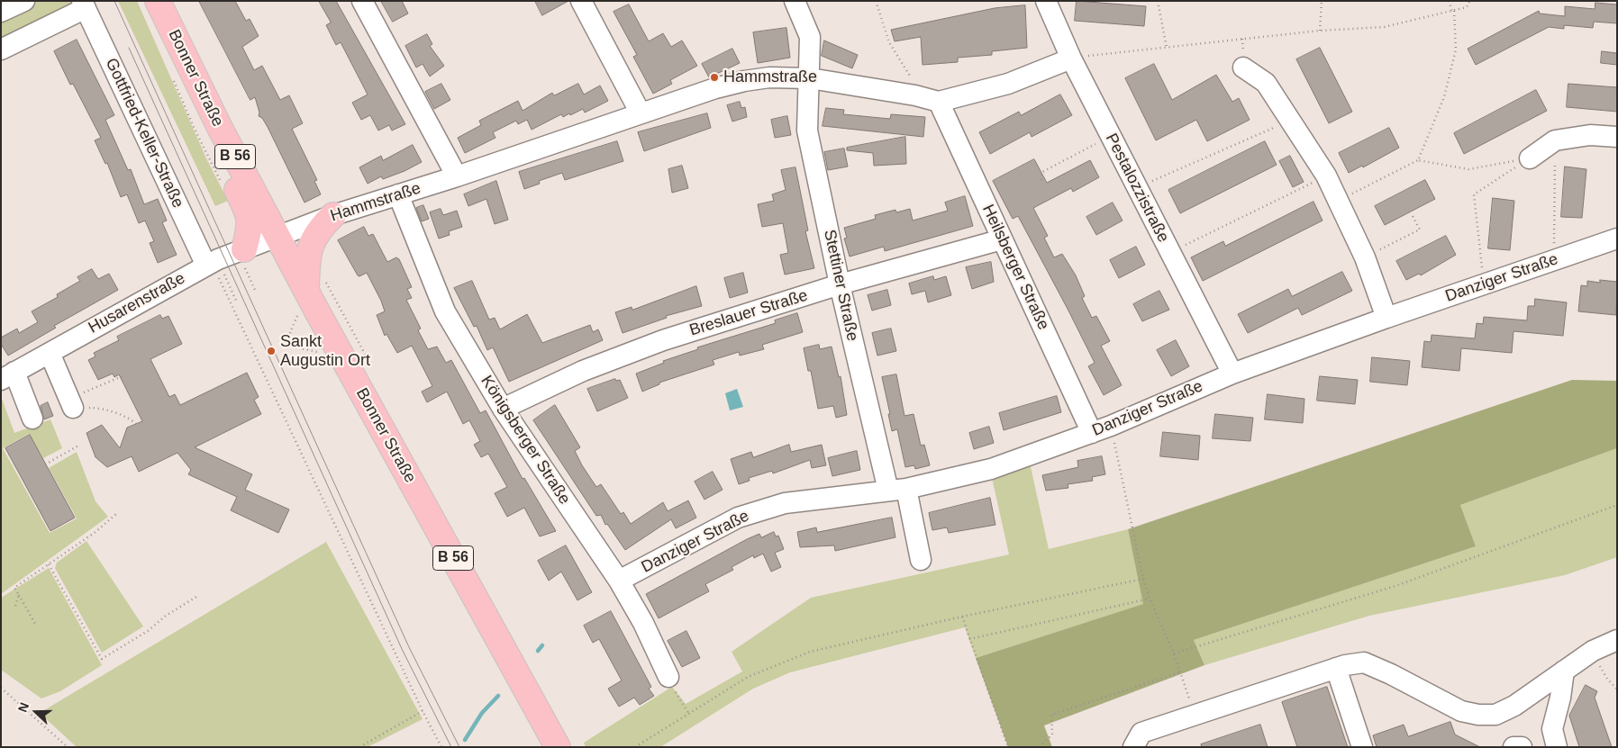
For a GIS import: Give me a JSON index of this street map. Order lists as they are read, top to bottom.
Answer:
{
  "streets": {
    "main road": ["Bonner Straße", "B 56"],
    "street": [
      "Gottfried-Keller-Straße",
      "Pestalozzistraße",
      "Hammstraße",
      "Heilsberger Straße",
      "Danziger Straße",
      "Stettiner Straße",
      "Husarenstraße",
      "Breslauer Straße",
      "Königsberger Straße"
    ]
  },
  "crossings": [
    ["Bonner Straße", "Hammstraße"],
    ["Bonner Straße", "Husarenstraße"],
    ["Gottfried-Keller-Straße", "Husarenstraße"],
    ["Pestalozzistraße", "Hammstraße"],
    ["Pestalozzistraße", "Danziger Straße"],
    ["Hammstraße", "Heilsberger Straße"],
    ["Hammstraße", "Stettiner Straße"],
    ["Hammstraße", "Husarenstraße"],
    ["Hammstraße", "Königsberger Straße"],
    ["Heilsberger Straße", "Danziger Straße"],
    ["Heilsberger Straße", "Breslauer Straße"],
    ["Danziger Straße", "Stettiner Straße"],
    ["Danziger Straße", "Königsberger Straße"],
    ["Stettiner Straße", "Breslauer Straße"],
    ["Breslauer Straße", "Königsberger Straße"]
  ],
  "places": ["Hammstraße", "Sankt Augustin Ort"],
  "north": "left"
}
